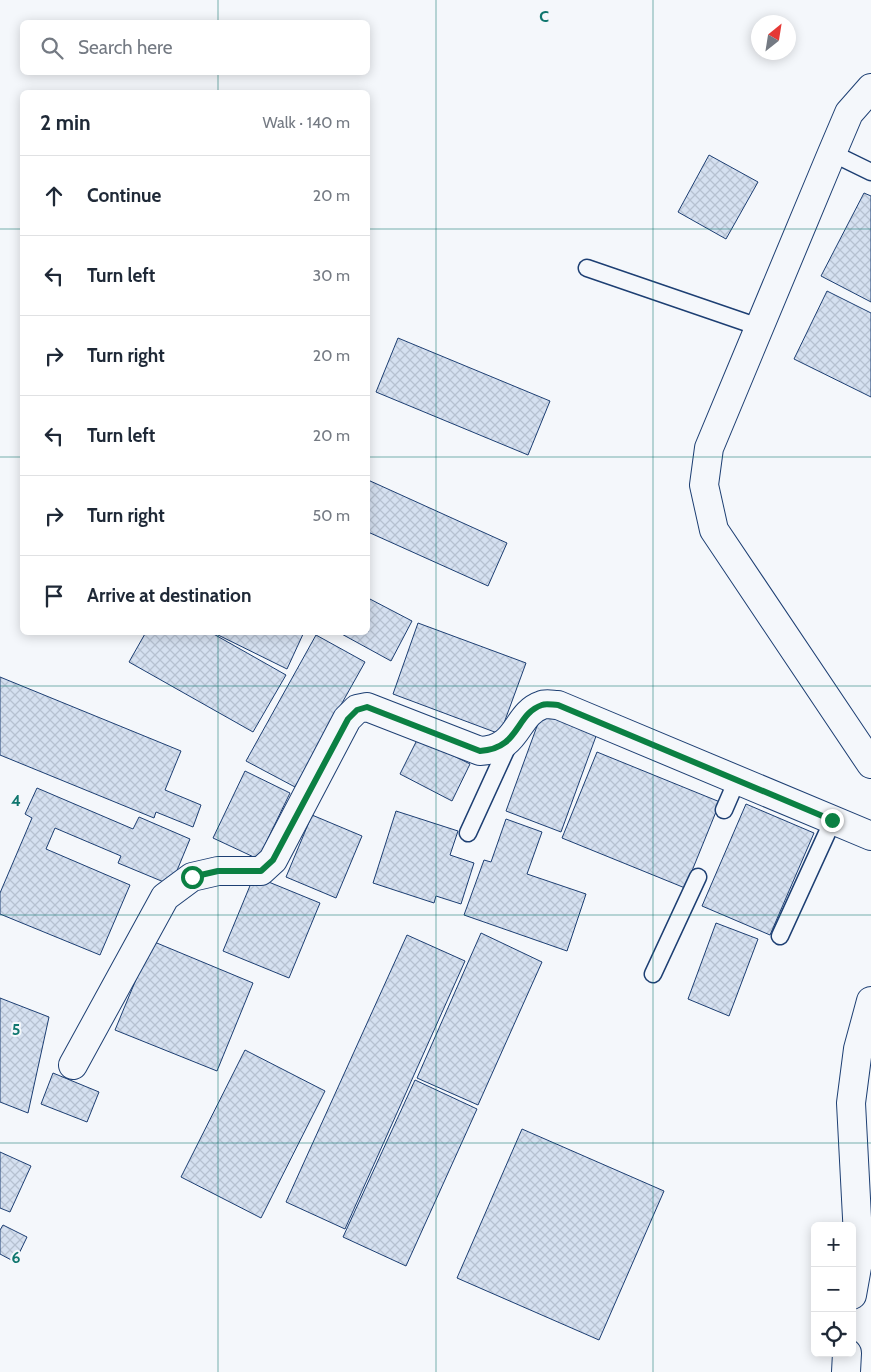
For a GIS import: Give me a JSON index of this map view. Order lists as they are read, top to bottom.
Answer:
{
  "north": "top right",
  "page": {
    "search": "Search here",
    "heading": ["2 min", "Walk · 140 m"],
    "list": [
      ["Continue", "20 m"],
      ["Turn left", "30 m"],
      ["Turn right", "20 m"],
      ["Turn left", "20 m"],
      ["Turn right", "50 m"],
      "Arrive at destination"
    ],
    "map_buttons": ["+", "−"]
  },
  "grid": {
    "columns": ["C"],
    "rows": ["4", "5", "6"]
  }
}
